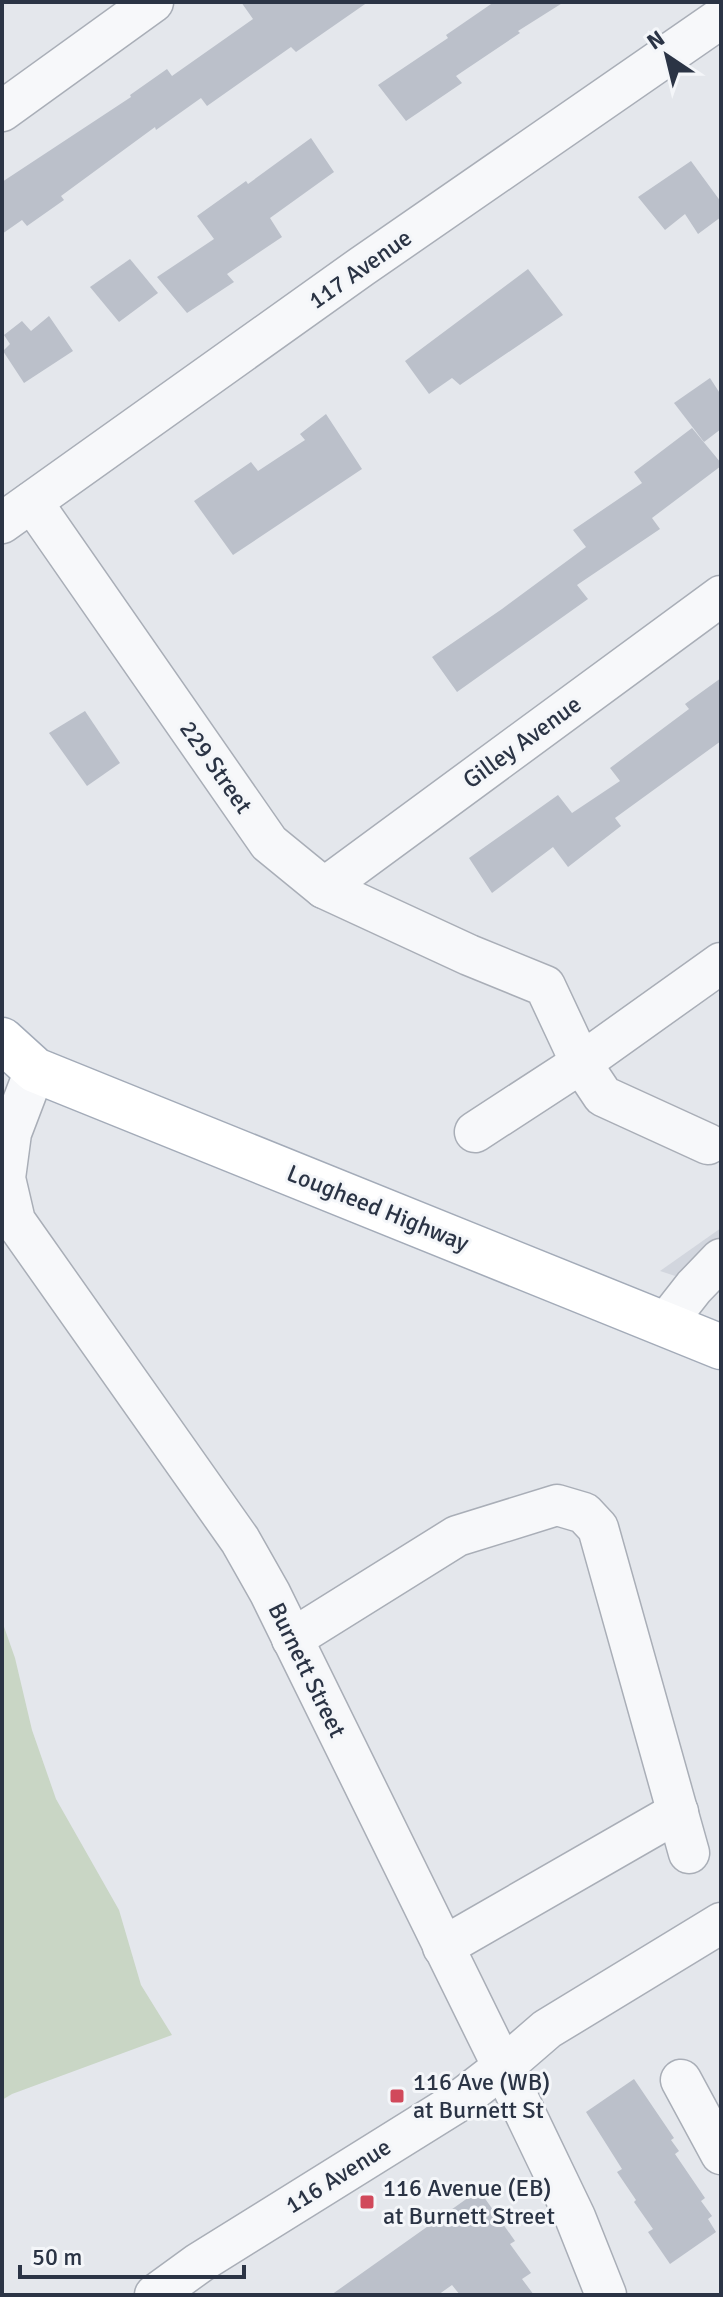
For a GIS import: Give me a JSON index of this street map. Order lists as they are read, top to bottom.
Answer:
{
  "streets": {
    "main road": ["Lougheed Highway"],
    "street": [
      "117 Avenue",
      "Gilley Avenue",
      "229 Street",
      "Burnett Street",
      "116 Avenue"
    ]
  },
  "crossings": [
    ["117 Avenue", "229 Street"],
    ["Gilley Avenue", "229 Street"],
    ["Lougheed Highway", "Burnett Street"],
    ["Burnett Street", "116 Avenue"]
  ],
  "places": {
    "transit": ["116 Ave (WB) at Burnett St", "116 Avenue (EB) at Burnett Street"]
  },
  "scale_bar": "50 m",
  "north": "top left"
}
